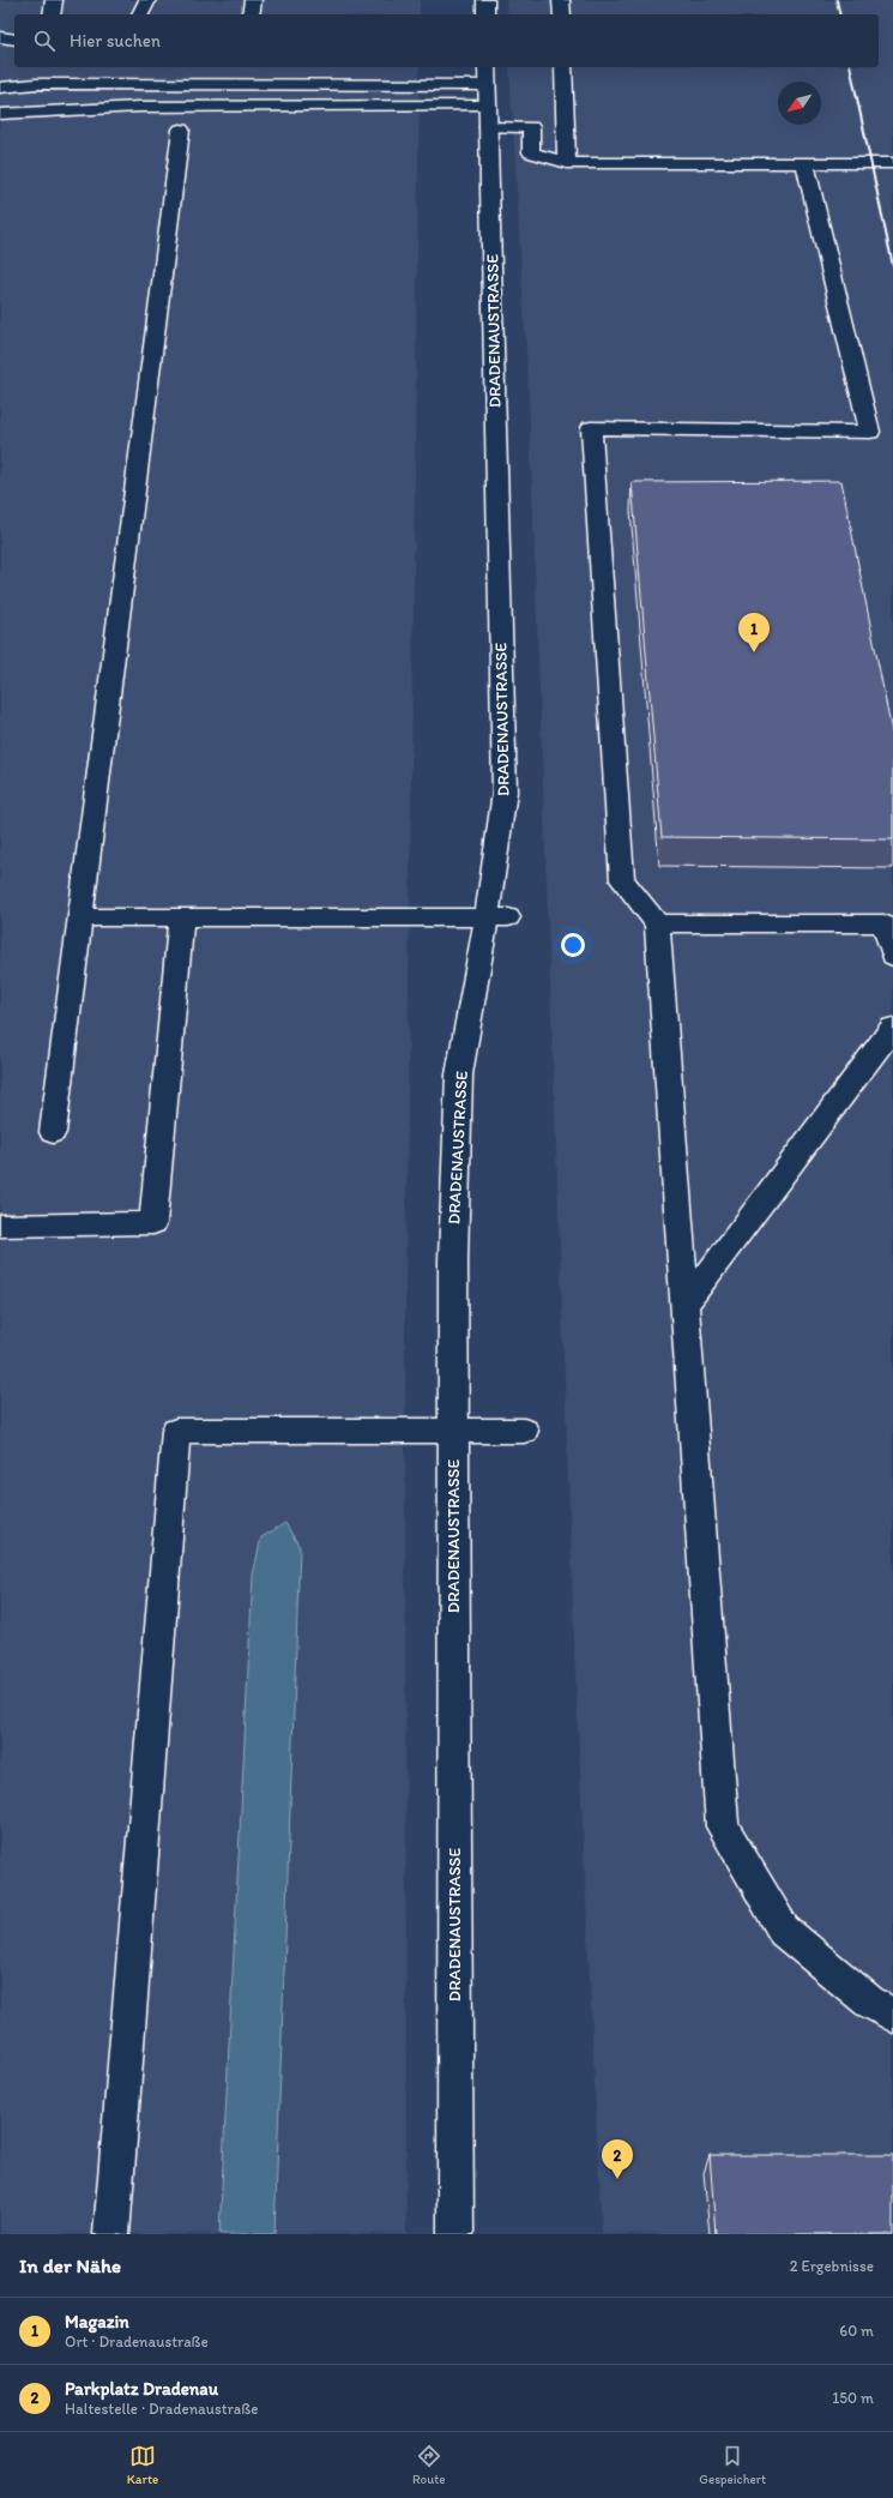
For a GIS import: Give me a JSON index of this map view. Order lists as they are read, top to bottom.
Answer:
{
  "streets": {
    "street": ["DRADENAUSTRASSE"]
  },
  "north": "bottom left",
  "page": {
    "search": "Hier suchen",
    "pins": ["1", "2"],
    "heading": ["In der Nähe", "2 Ergebnisse"],
    "list": [
      {
        "mark": "1",
        "name": "Magazin",
        "note": "Ort · Dradenaustraße",
        "value": "60 m"
      },
      {
        "mark": "2",
        "name": "Parkplatz Dradenau",
        "note": "Haltestelle · Dradenaustraße",
        "value": "150 m"
      }
    ],
    "nav": ["Karte", "Route", "Gespeichert"]
  }
}
